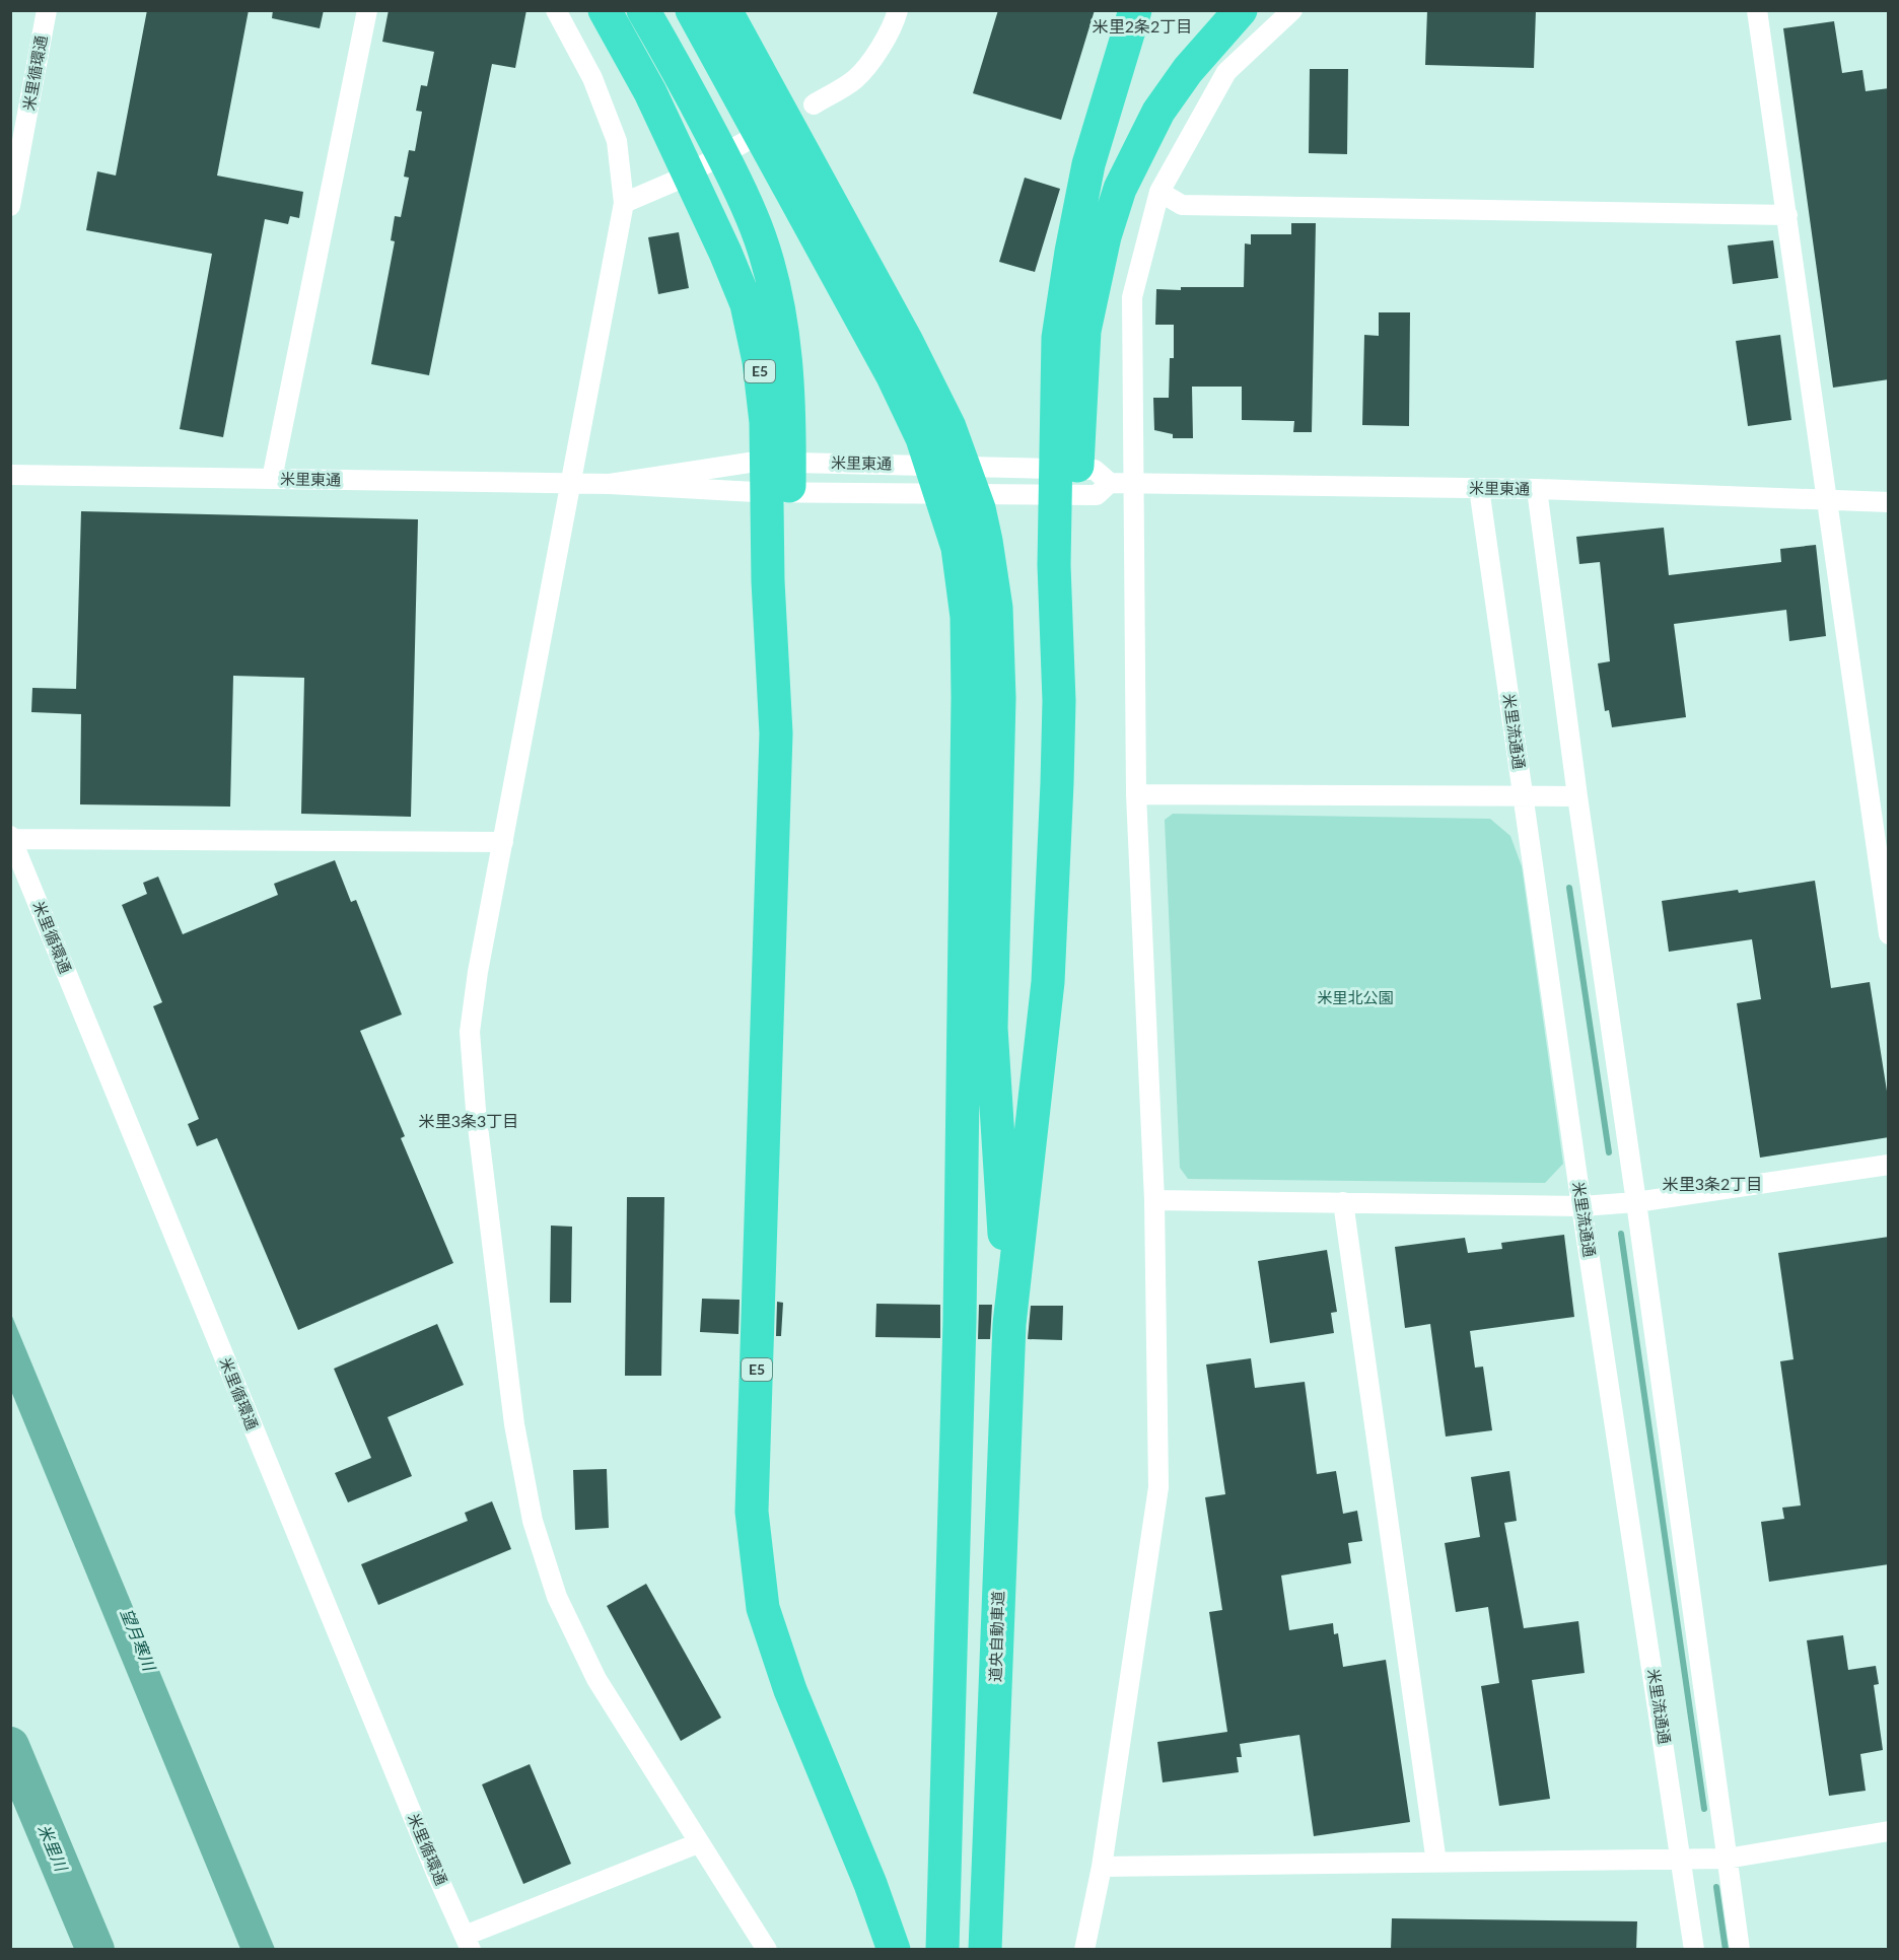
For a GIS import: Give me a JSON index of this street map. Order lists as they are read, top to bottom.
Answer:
{
  "streets": {
    "highway": ["E5", "道央自動車道"],
    "street": ["米里循環通", "米里東通", "米里流通通"]
  },
  "crossings": [
    ["米里東通", "米里流通通"]
  ],
  "districts": ["米里2条2丁目", "米里3条3丁目", "米里3条2丁目"],
  "water": ["望月寒川", "米里川"],
  "parks": ["米里北公園"]
}
